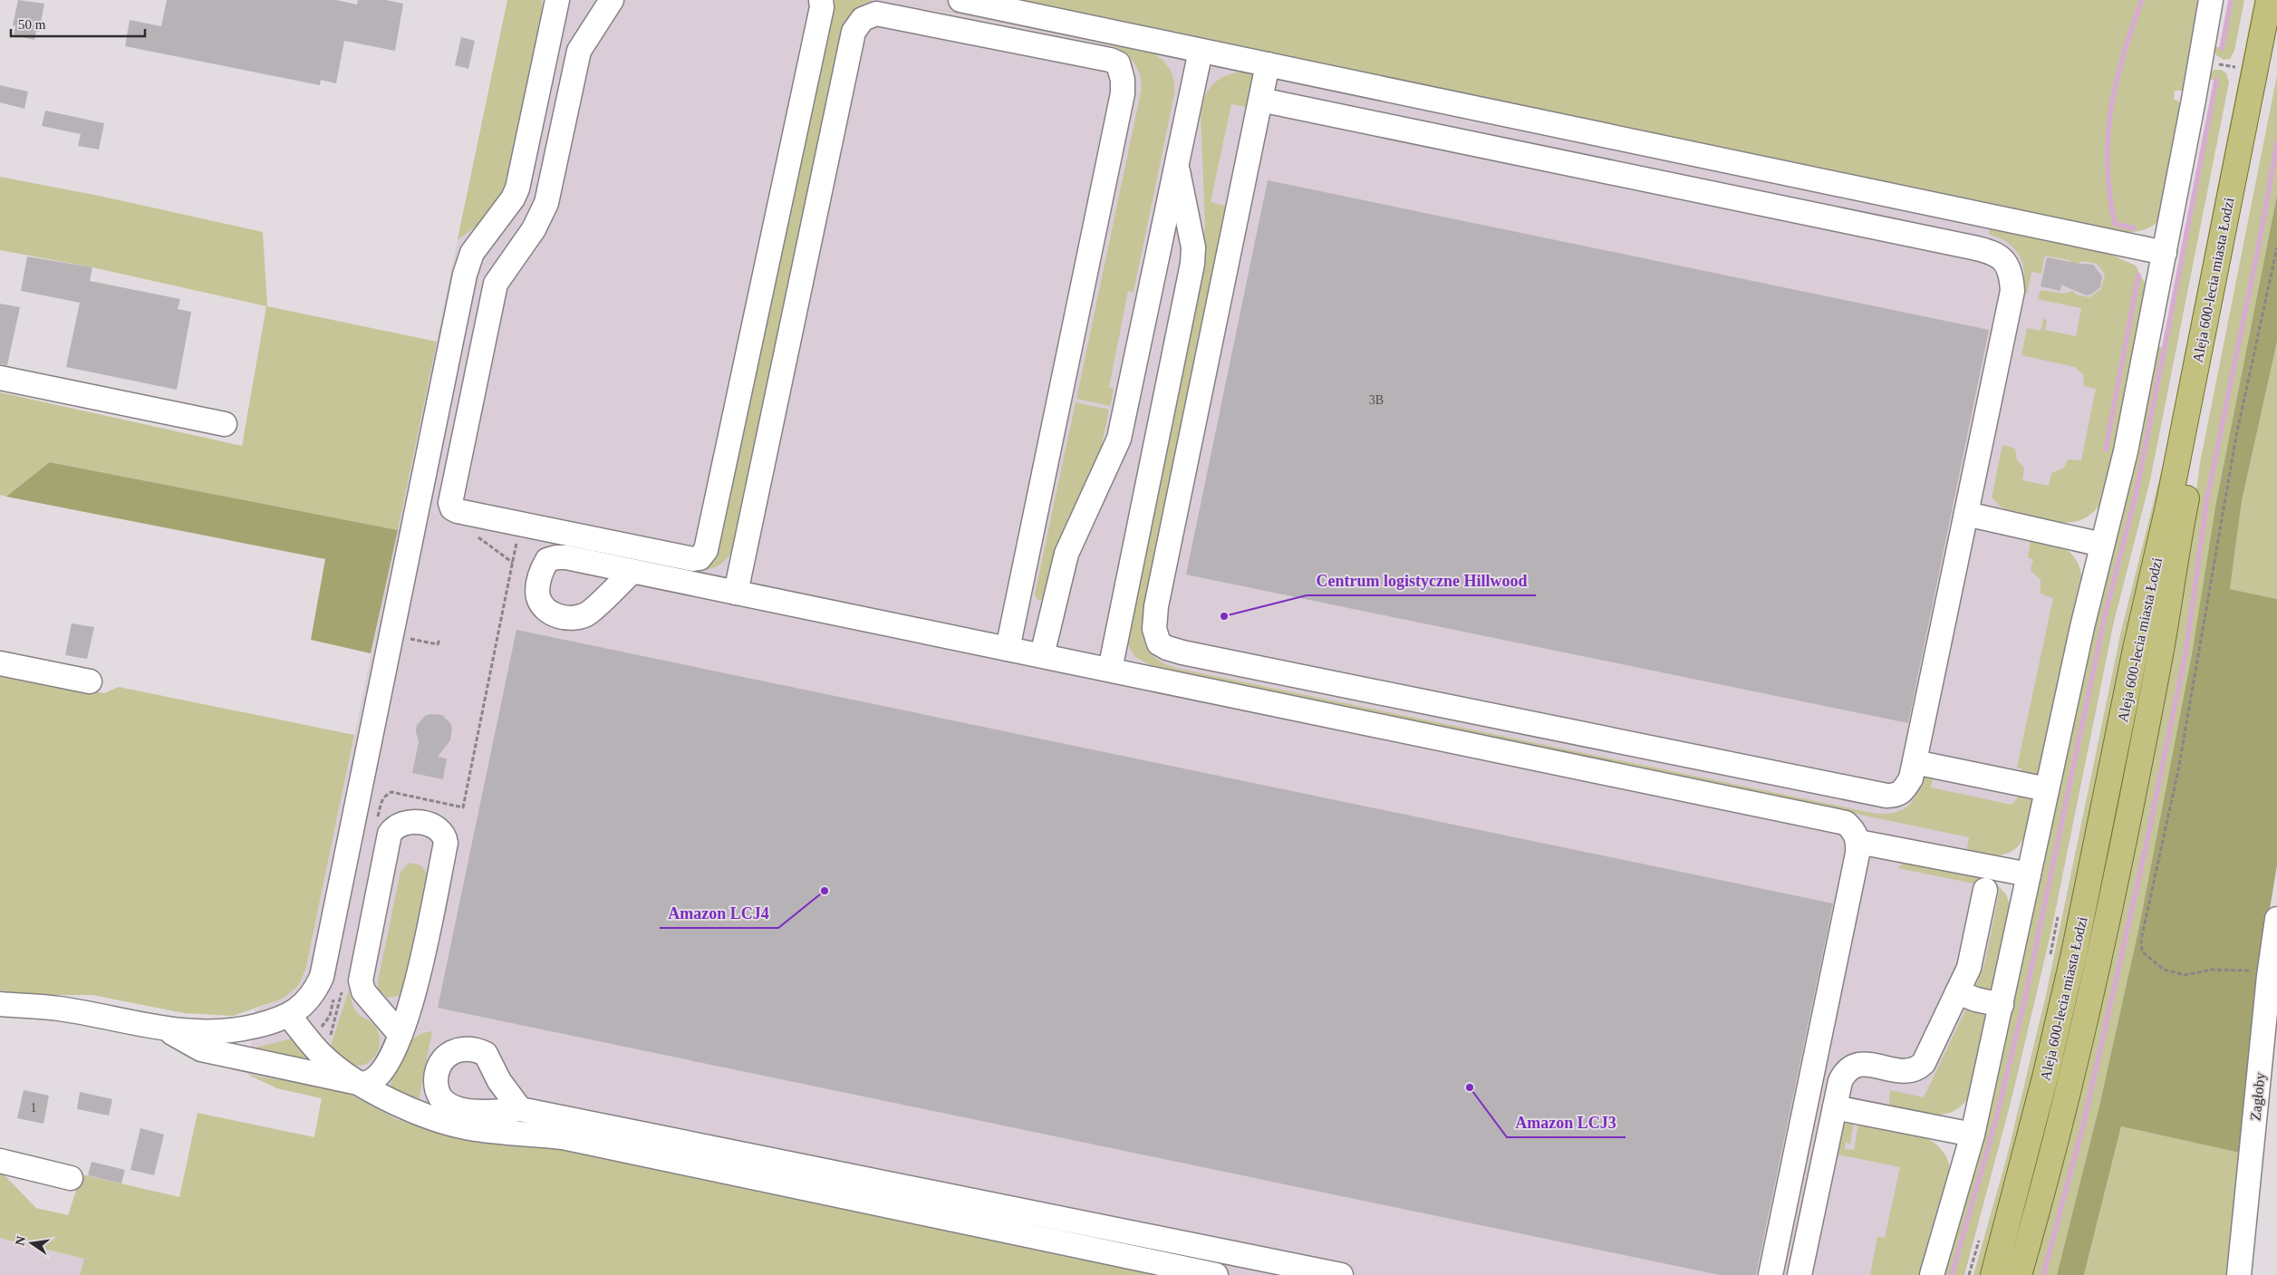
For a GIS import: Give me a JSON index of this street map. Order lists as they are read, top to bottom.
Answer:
{
  "streets": {
    "main road": ["Aleja 600-lecia miasta Łodzi"],
    "street": ["Zagłoby"]
  },
  "places": ["Centrum logistyczne Hillwood", "Amazon LCJ4", "Amazon LCJ3"],
  "house_numbers": ["3B", "1"],
  "scale_bar": "50 m",
  "north": "left"
}
